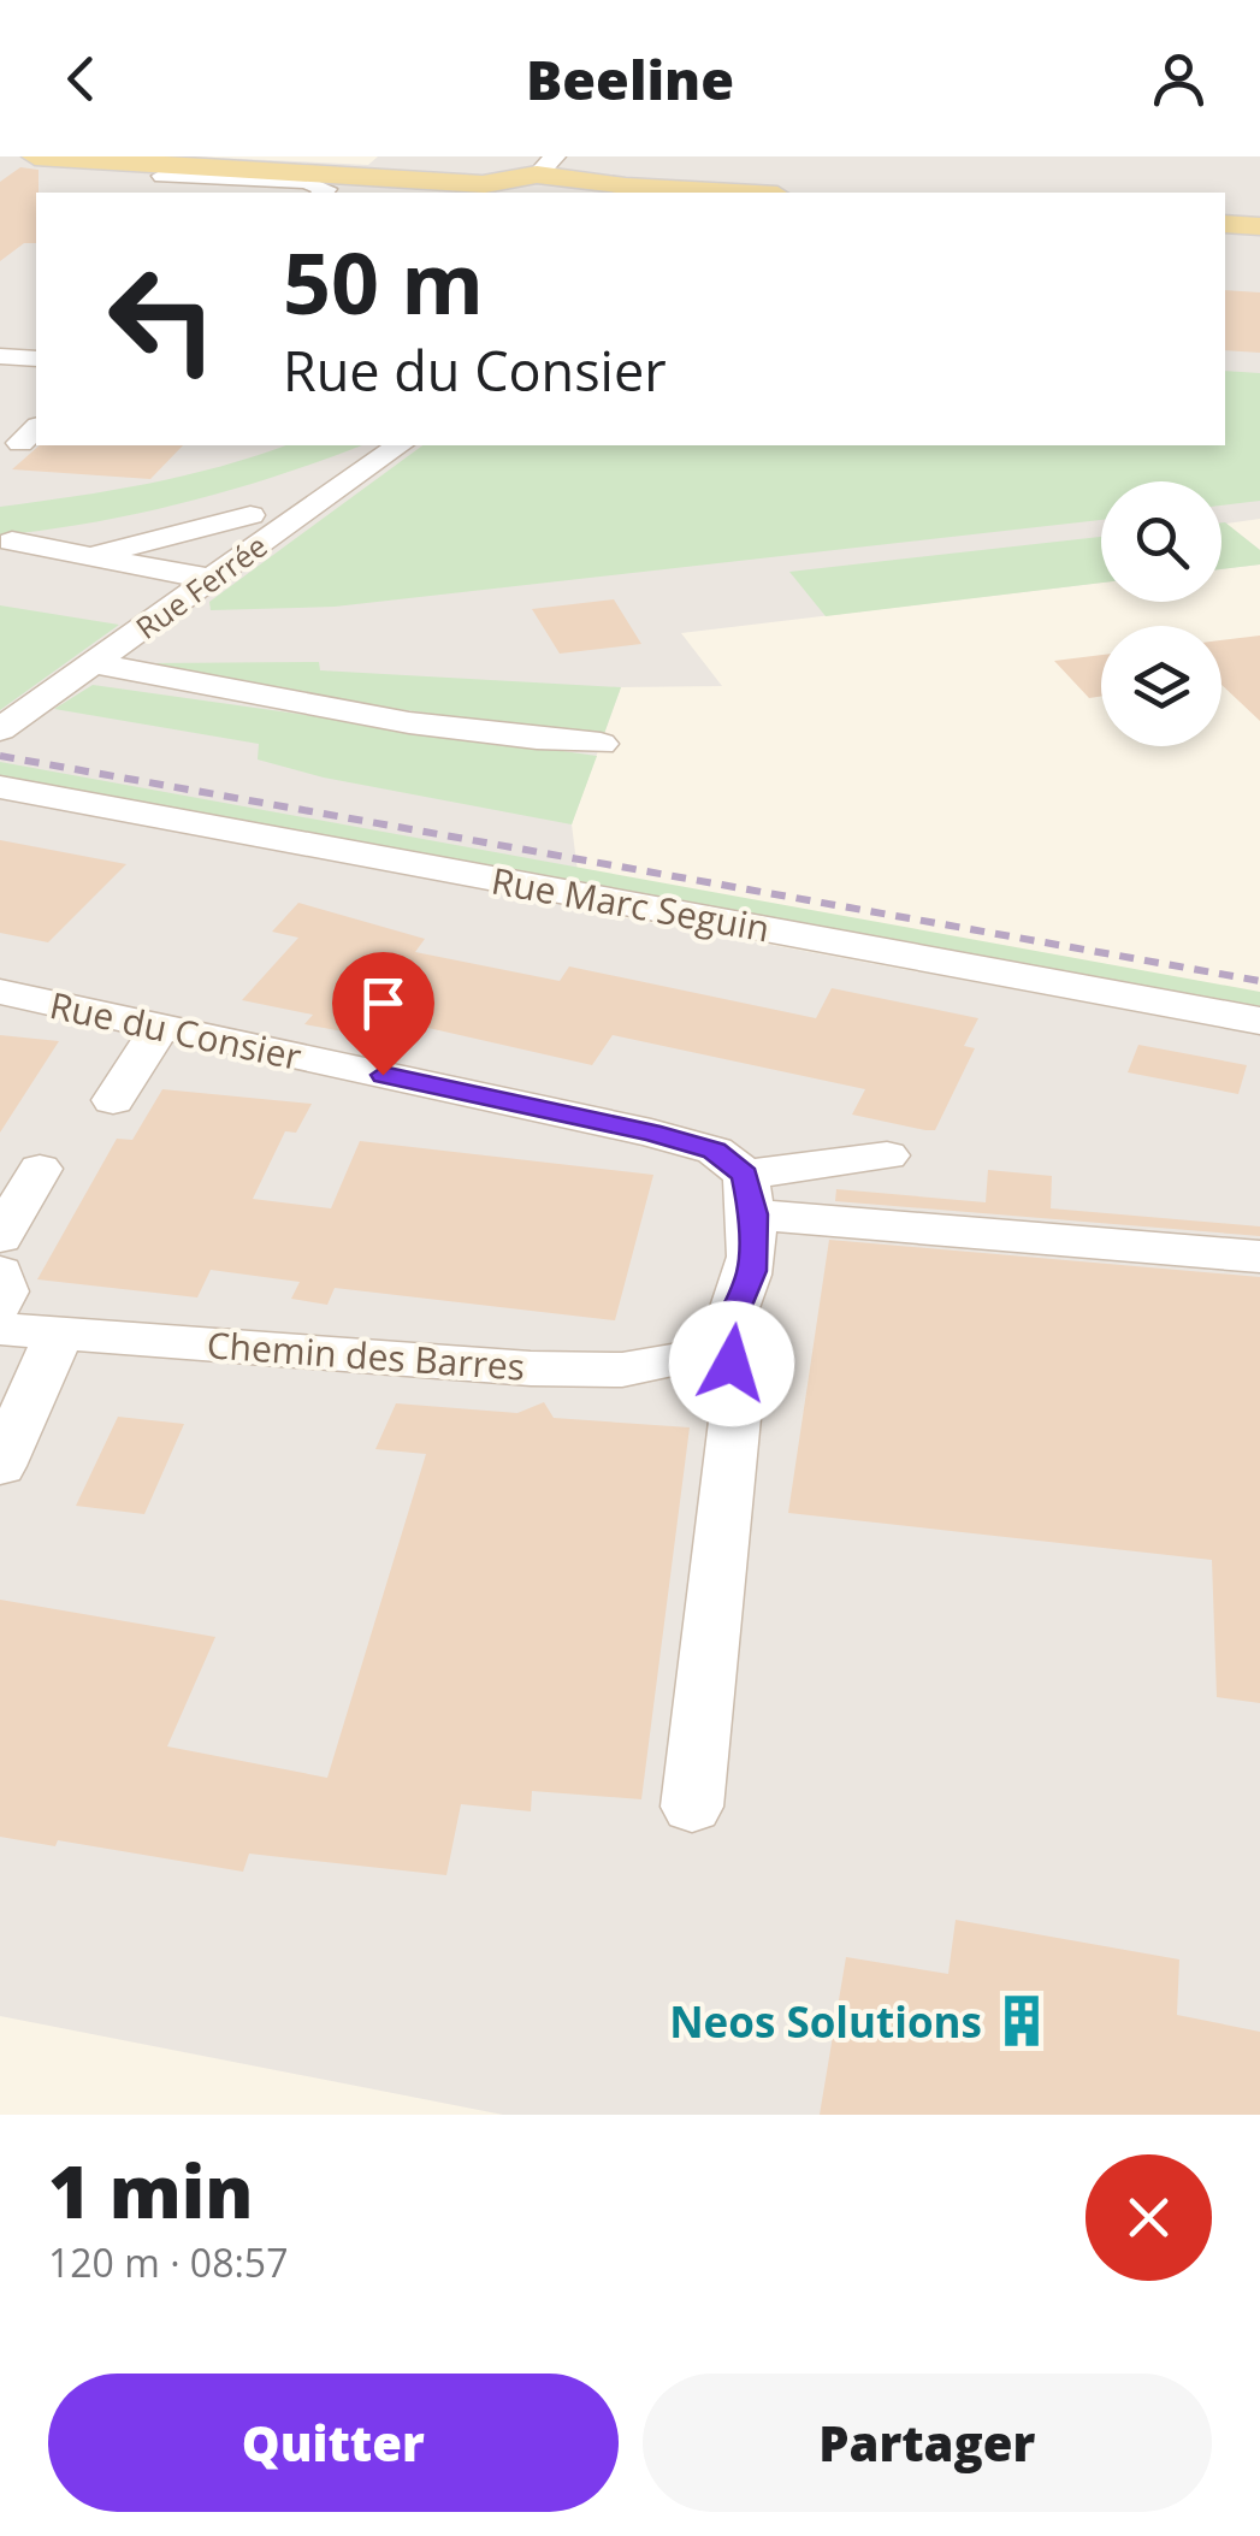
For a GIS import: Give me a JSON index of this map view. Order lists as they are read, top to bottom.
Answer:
{
  "streets": {
    "street": [
      "Rue Ferrée",
      "Rue Marc Seguin",
      "Rue du Consier",
      "Chemin des Barres"
    ]
  },
  "places": {
    "building": ["Neos Solutions"]
  },
  "page": {
    "header": "Beeline",
    "turn": ["50 m", "Rue du Consier"],
    "heading": ["1 min", "120 m · 08:57"],
    "buttons": ["Quitter", "Partager"]
  }
}
